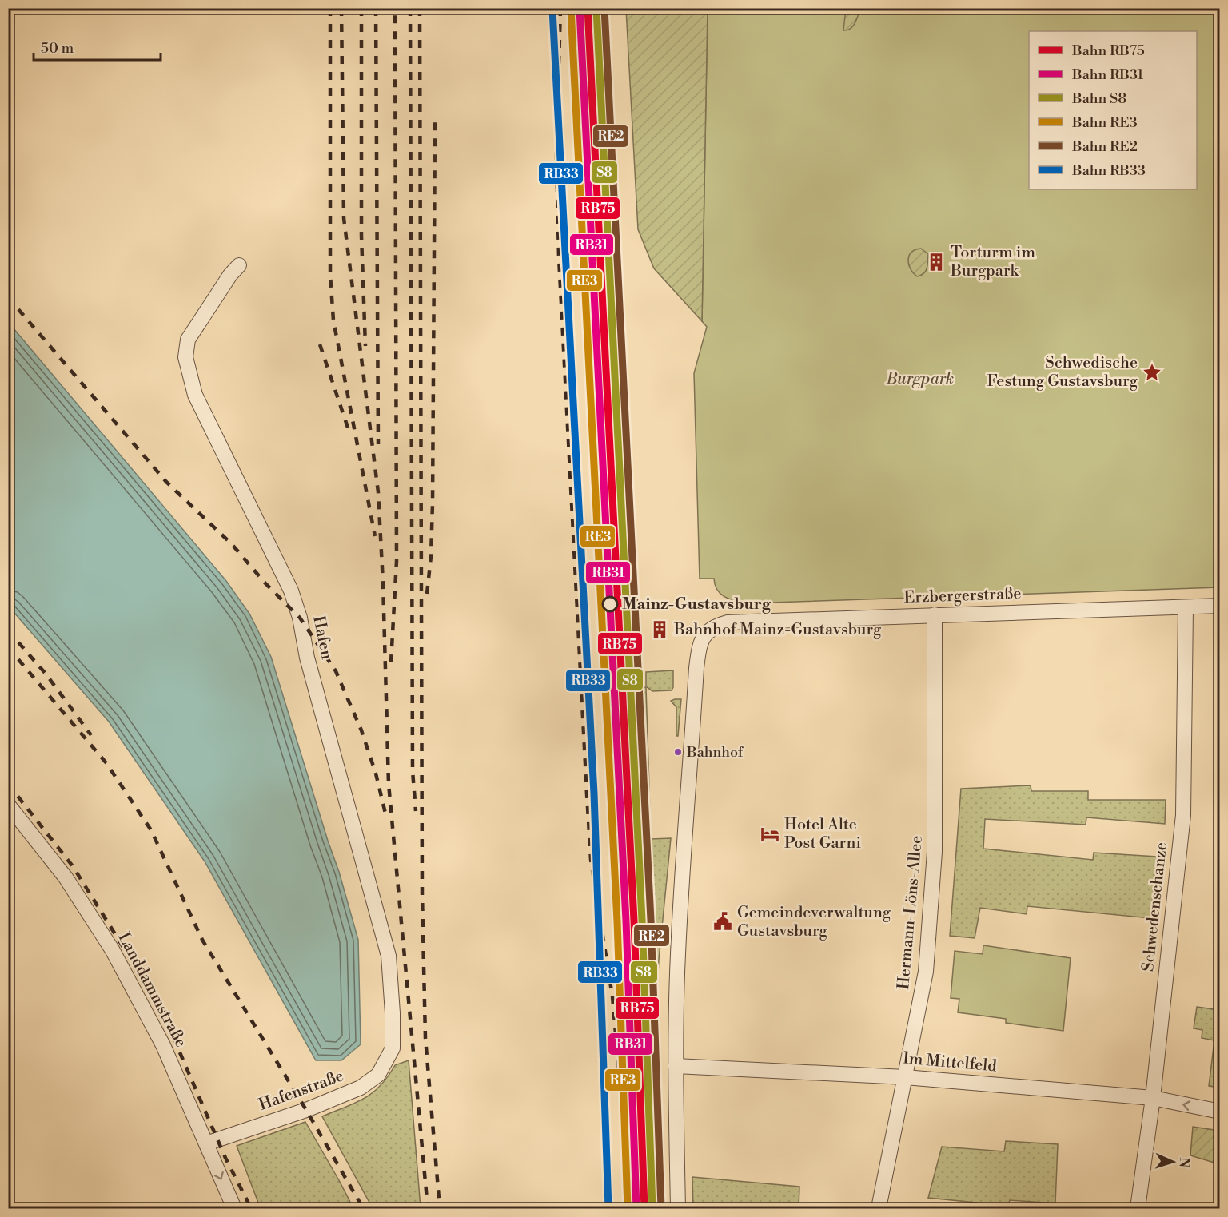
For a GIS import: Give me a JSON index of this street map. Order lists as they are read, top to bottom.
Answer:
{
  "streets": {
    "street": [
      "Erzbergerstraße",
      "Hafen",
      "Schwedenschanze",
      "Hermann-Löns-Allee",
      "Landdammstraße",
      "Im Mittelfeld",
      "Hafenstraße"
    ]
  },
  "crossings": [
    ["Erzbergerstraße", "Schwedenschanze"],
    ["Erzbergerstraße", "Hermann-Löns-Allee"],
    ["Erzbergerstraße", "Im Mittelfeld"],
    ["Hafen", "Hafenstraße"],
    ["Schwedenschanze", "Im Mittelfeld"],
    ["Hermann-Löns-Allee", "Im Mittelfeld"],
    ["Landdammstraße", "Hafenstraße"]
  ],
  "parks": ["Burgpark"],
  "places": {
    "building": ["Torturm im Burgpark", "Bahnhof Mainz-Gustavsburg"],
    "place": ["Schwedische Festung Gustavsburg"],
    "other": ["Mainz-Gustavsburg", "Bahnhof"],
    "hotel": ["Hotel Alte Post Garni"],
    "public building": ["Gemeindeverwaltung Gustavsburg"]
  },
  "lines": [
    "rail line RB75",
    "rail line S8",
    "rail line RE2",
    "rail line RB31",
    "rail line RE3",
    "rail line RB33"
  ],
  "legend": [
    "Bahn RB75",
    "Bahn RB31",
    "Bahn S8",
    "Bahn RE3",
    "Bahn RE2",
    "Bahn RB33"
  ],
  "scale_bar": "50 m",
  "north": "right"
}
